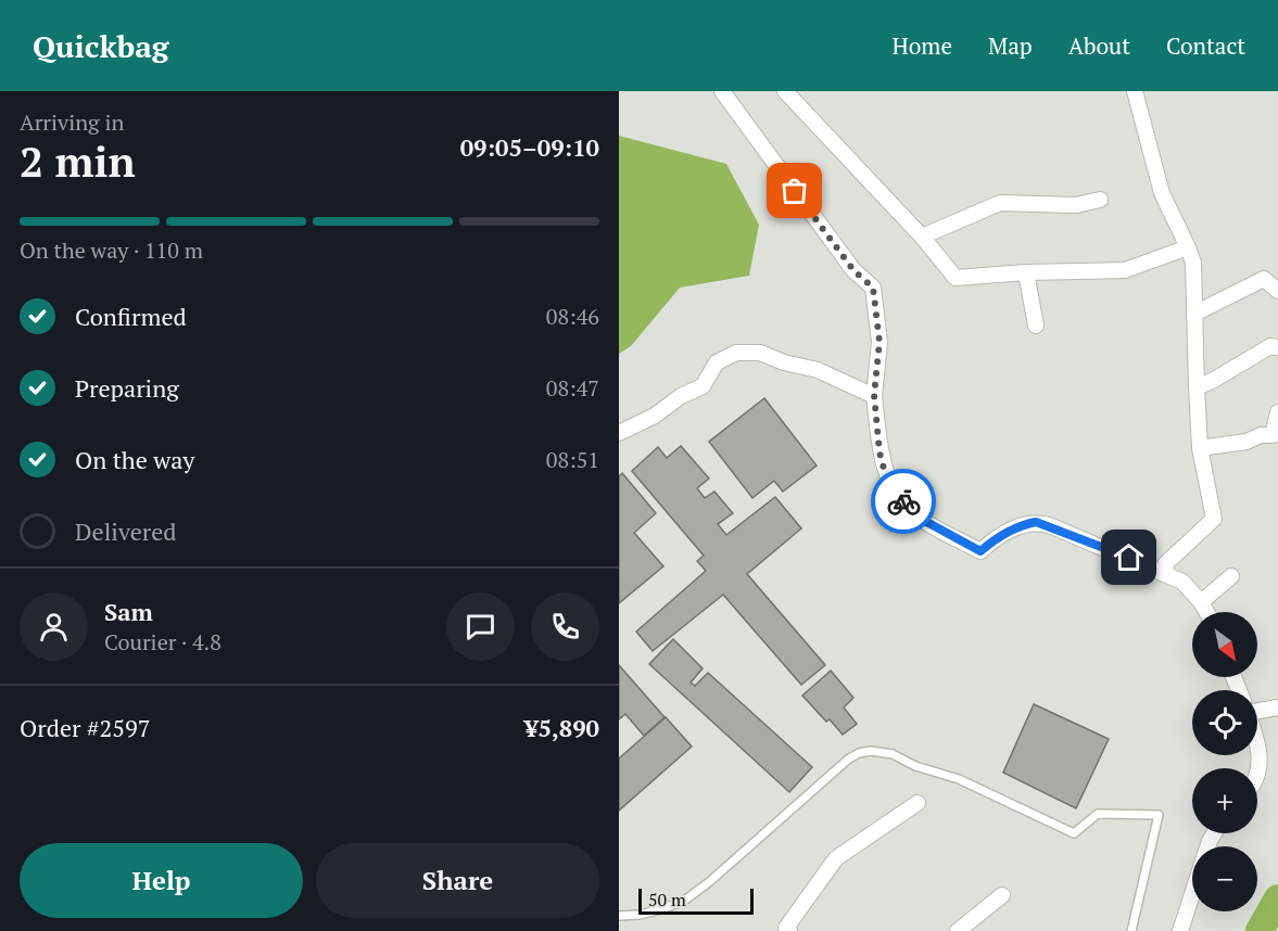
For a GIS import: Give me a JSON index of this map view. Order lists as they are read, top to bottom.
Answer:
{
  "scale_bar": "50 m",
  "north": "bottom right",
  "page": {
    "header": "Quickbag",
    "nav": [
      "Home",
      "Map",
      "About",
      "Contact"
    ],
    "heading": ["2 min", "Arriving in", "09:05–09:10"],
    "panel": [
      "Sam",
      "Courier · 4.8",
      "Order #2597",
      "¥5,890"
    ],
    "bar": "On the way · 110 m",
    "list": [
      ["Confirmed", "08:46"],
      ["Preparing", "08:47"],
      ["On the way", "08:51"],
      "Delivered"
    ],
    "map_buttons": ["+", "−"],
    "buttons": ["Help", "Share"],
    "scale": "50 m"
  }
}
